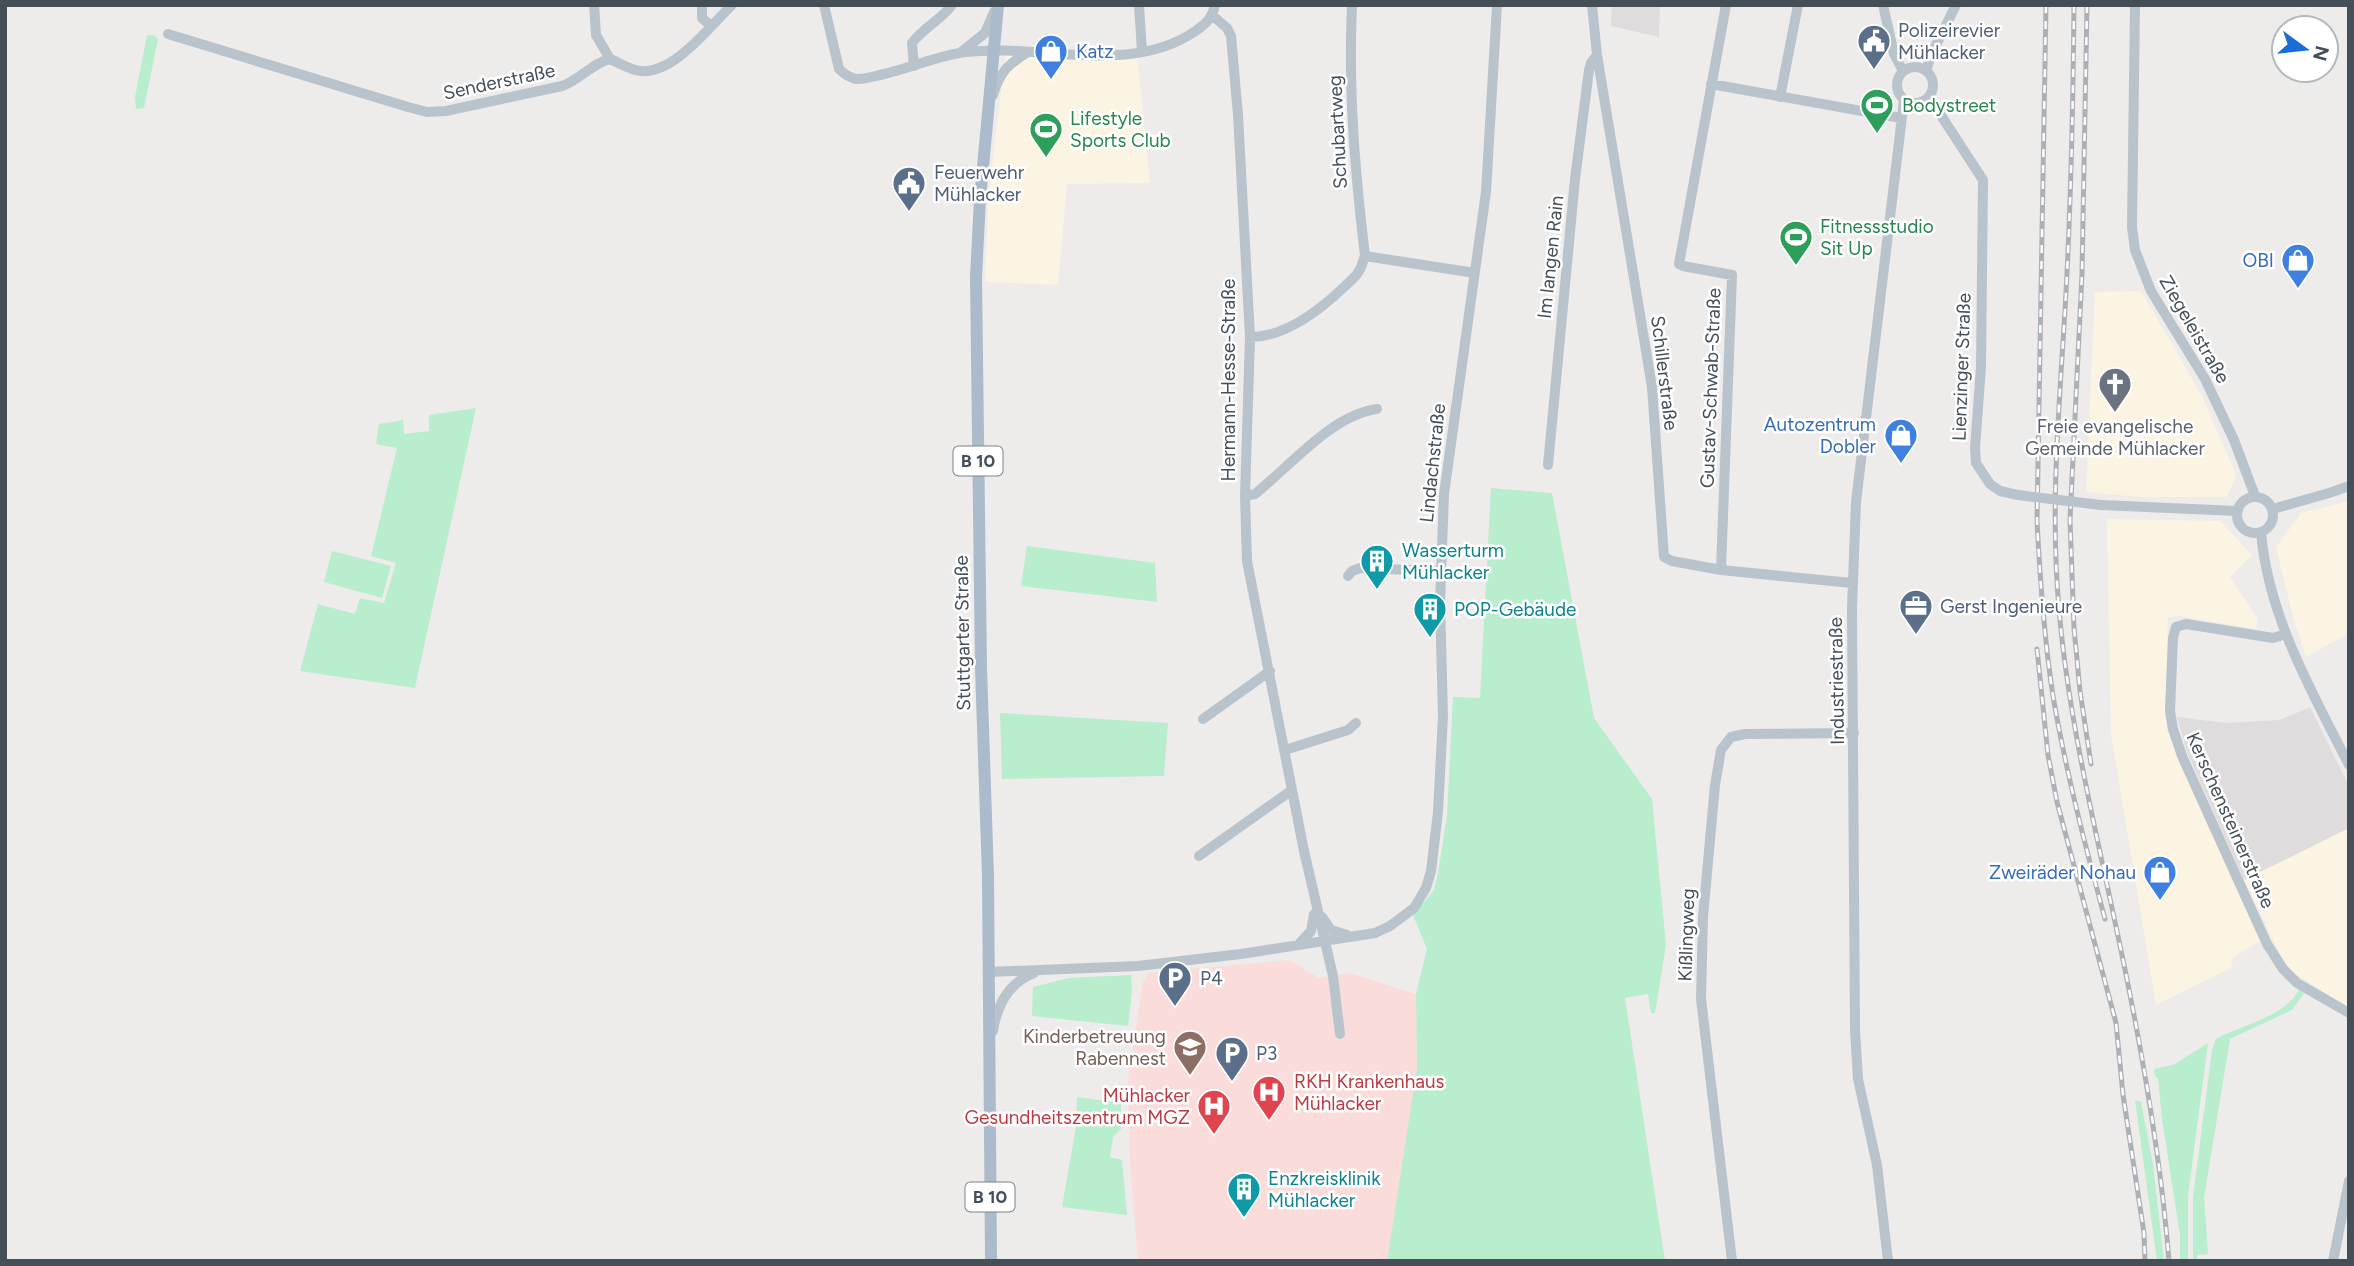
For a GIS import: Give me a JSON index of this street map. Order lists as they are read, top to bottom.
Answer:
{
  "streets": {
    "main road": ["B 10", "Stuttgarter Straße"],
    "street": [
      "Senderstraße",
      "Schubartweg",
      "Im langen Rain",
      "Ziegeleistraße",
      "Lienzinger Straße",
      "Schillerstraße",
      "Hermann-Hesse-Straße",
      "Gustav-Schwab-Straße",
      "Lindachstraße",
      "Industriestraße",
      "Kerschensteinerstraße",
      "Kißlingweg"
    ]
  },
  "crossings": [
    ["Im langen Rain", "Schillerstraße"],
    ["Ziegeleistraße", "Lienzinger Straße"],
    ["Lienzinger Straße", "Industriestraße"],
    ["Schillerstraße", "Gustav-Schwab-Straße"],
    ["Schillerstraße", "Industriestraße"],
    ["Hermann-Hesse-Straße", "Lindachstraße"],
    ["Industriestraße", "Kißlingweg"]
  ],
  "places": {
    "public building": ["Polizeirevier Mühlacker", "Feuerwehr Mühlacker"],
    "shop": [
      "Katz",
      "OBI",
      "Autozentrum Dobler",
      "Zweiräder Nohau"
    ],
    "sports": ["Bodystreet", "Lifestyle Sports Club", "Fitnessstudio Sit Up"],
    "church": ["Freie evangelische Gemeinde Mühlacker"],
    "building": ["Wasserturm Mühlacker", "POP-Gebäude", "Enzkreisklinik Mühlacker"],
    "office": ["Gerst Ingenieure"],
    "parking": ["P4", "P3"],
    "school or university": ["Kinderbetreuung Rabennest"],
    "hospital": ["RKH Krankenhaus Mühlacker", "Mühlacker Gesundheitszentrum MGZ"]
  },
  "north": "right"
}
